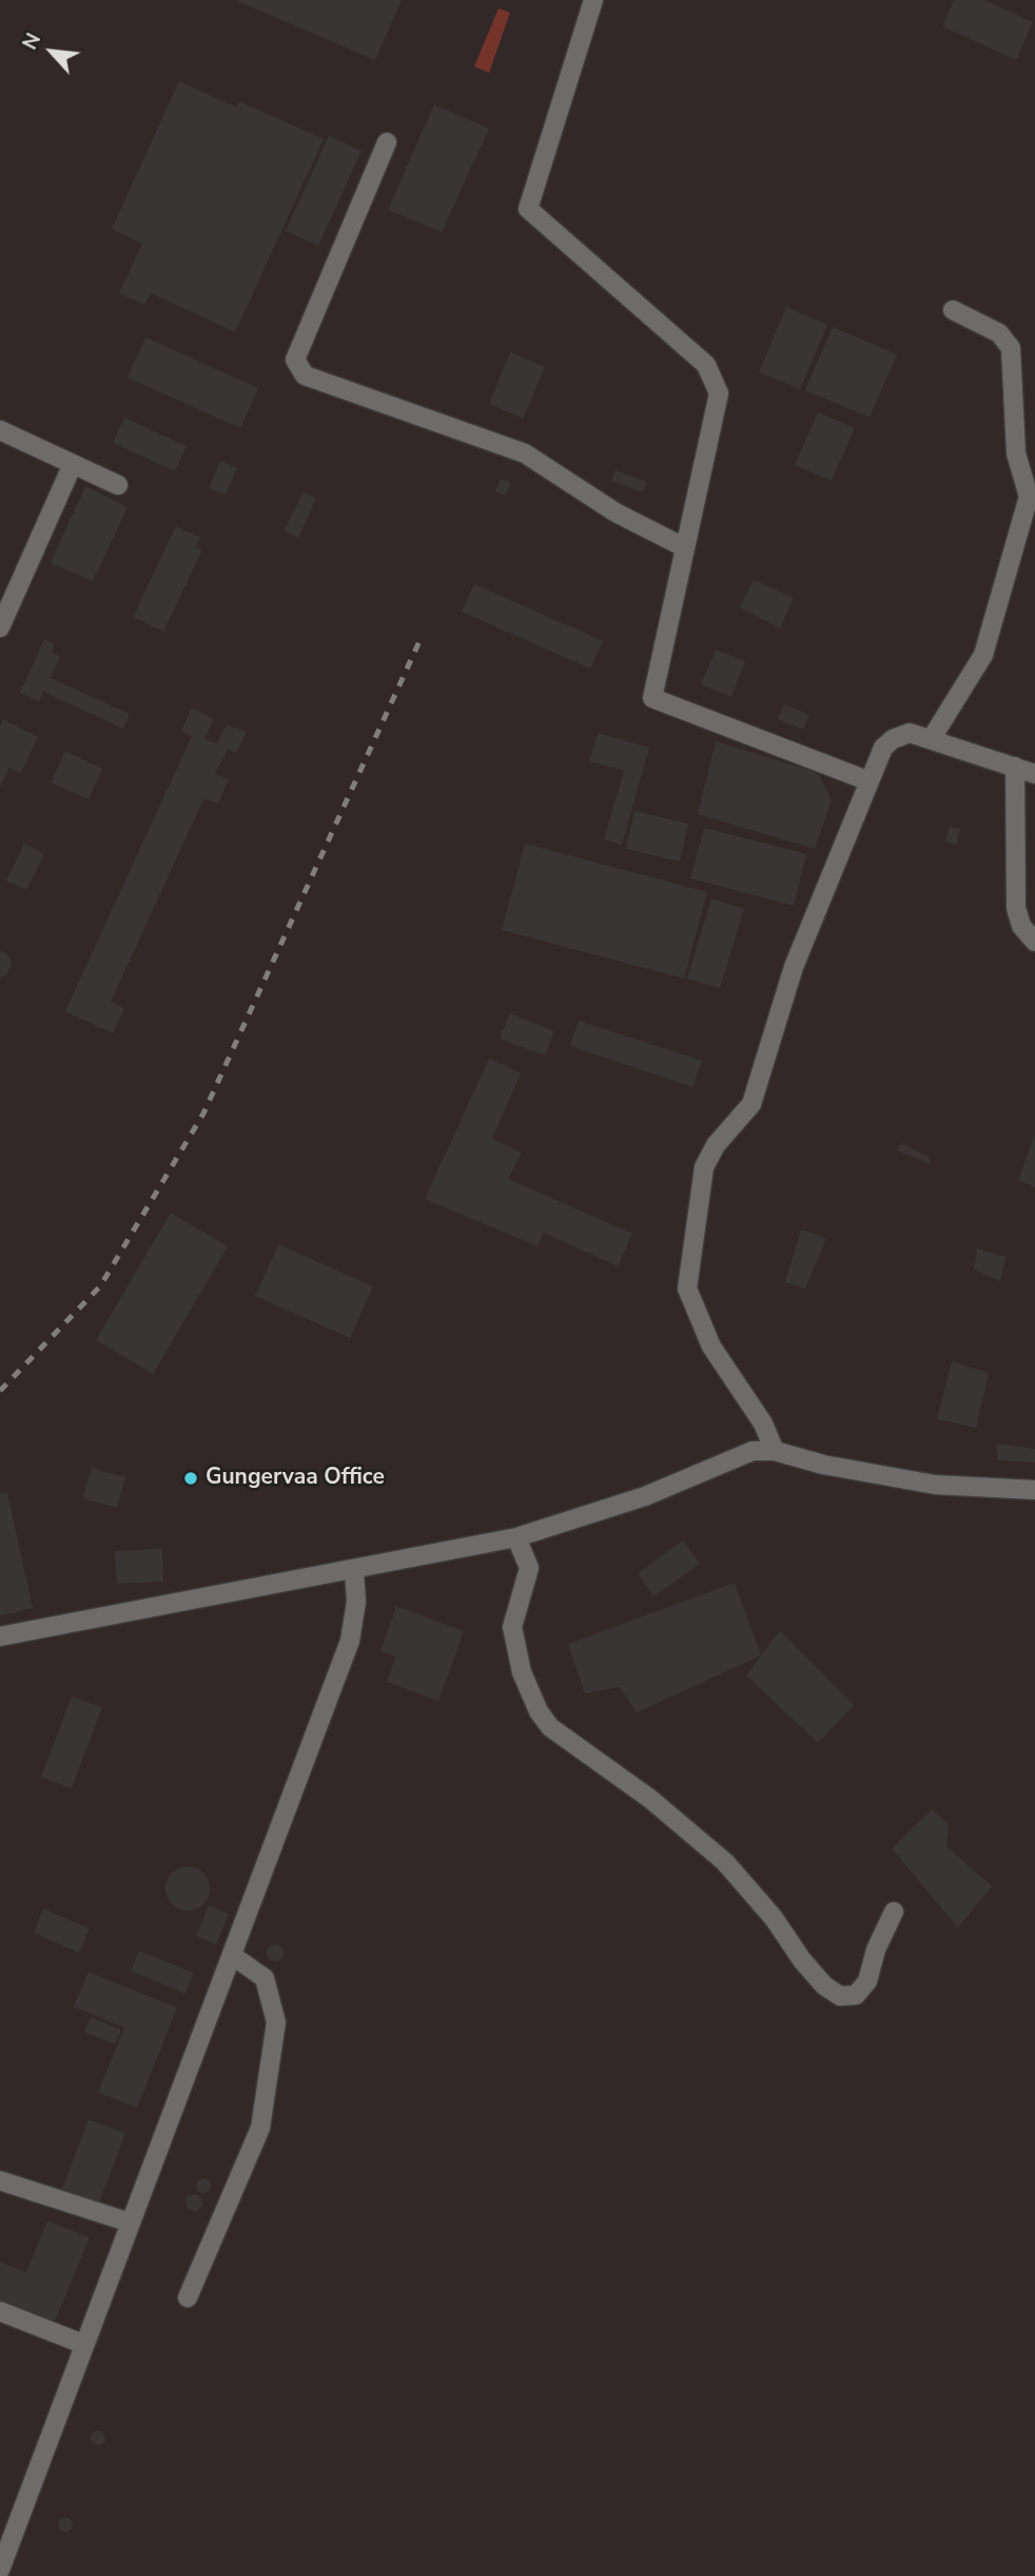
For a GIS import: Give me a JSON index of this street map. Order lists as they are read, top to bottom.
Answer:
{
  "places": ["Gungervaa Office"],
  "north": "top left"
}
